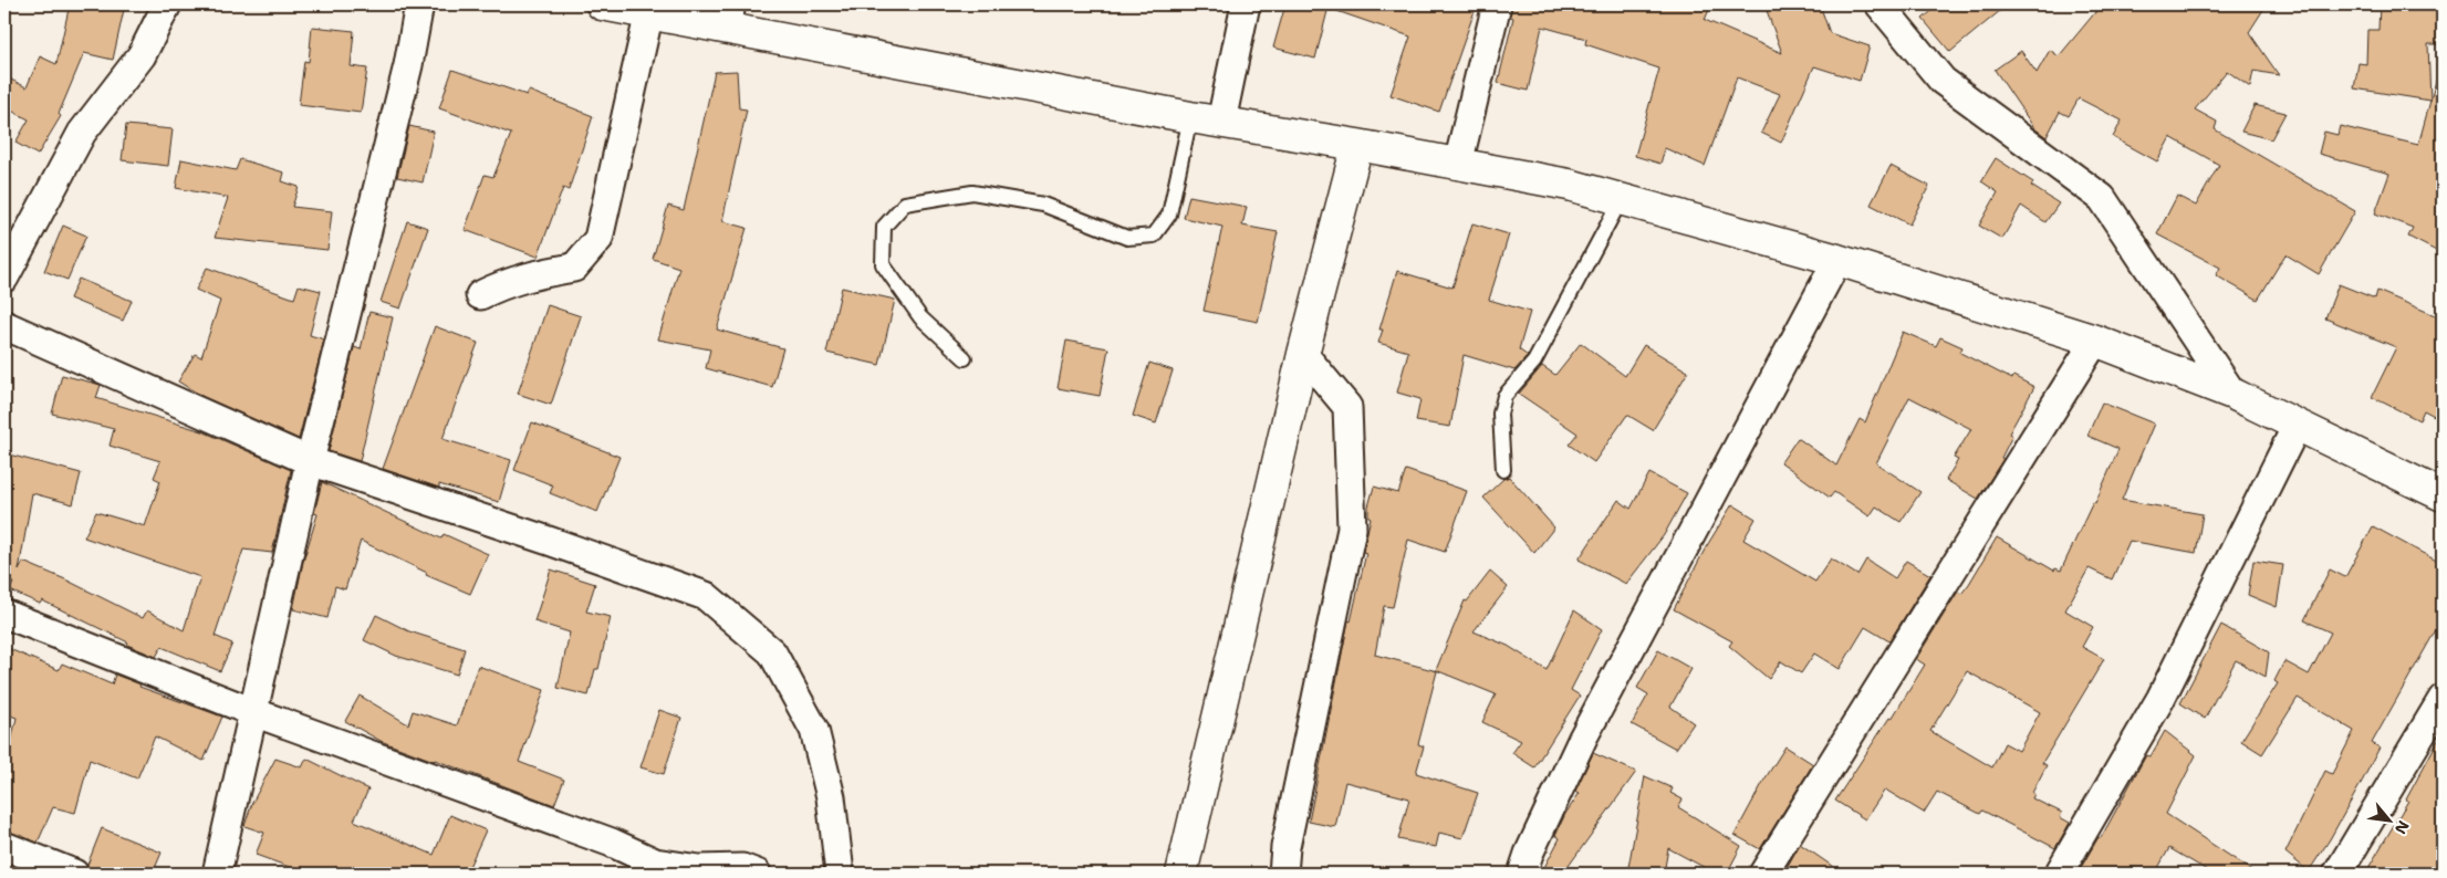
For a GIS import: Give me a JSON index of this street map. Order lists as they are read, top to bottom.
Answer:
{
  "north": "bottom right"
}
